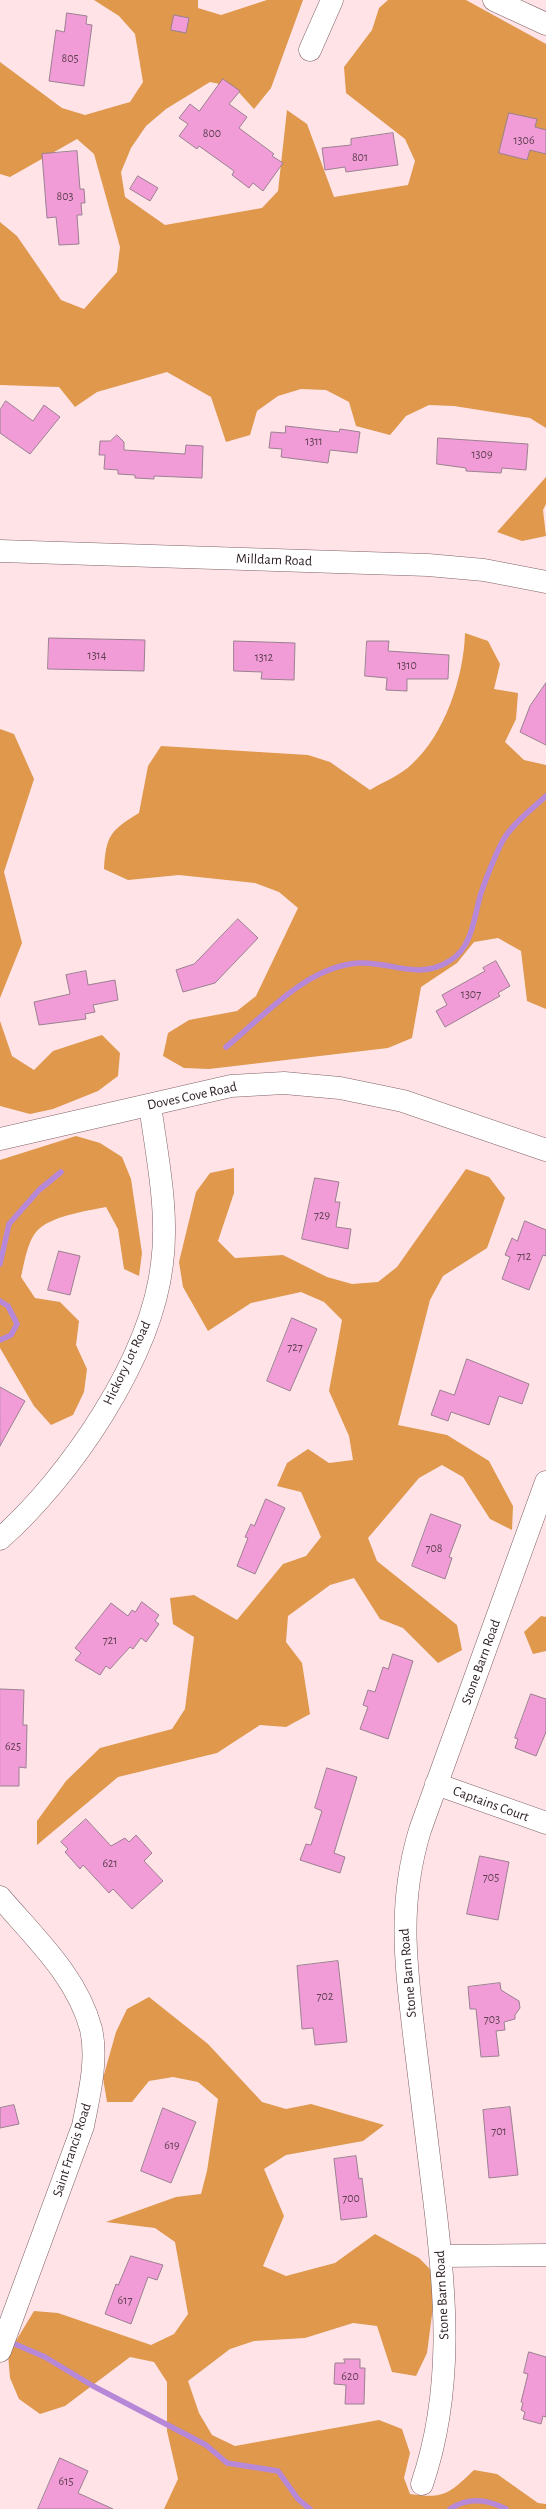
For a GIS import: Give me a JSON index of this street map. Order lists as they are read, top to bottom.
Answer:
{
  "streets": {
    "street": [
      "Milldam Road",
      "Doves Cove Road",
      "Hickory Lot Road",
      "Stone Barn Road",
      "Captains Court",
      "Saint Francis Road"
    ]
  },
  "crossings": [
    ["Doves Cove Road", "Hickory Lot Road"],
    ["Stone Barn Road", "Captains Court"]
  ],
  "house_numbers": [
    "805",
    "800",
    "1306",
    "801",
    "803",
    "1311",
    "1309",
    "1314",
    "1312",
    "1310",
    "1307",
    "729",
    "712",
    "727",
    "708",
    "721",
    "625",
    "621",
    "705",
    "702",
    "703",
    "701",
    "619",
    "700",
    "617",
    "620",
    "615"
  ]
}
